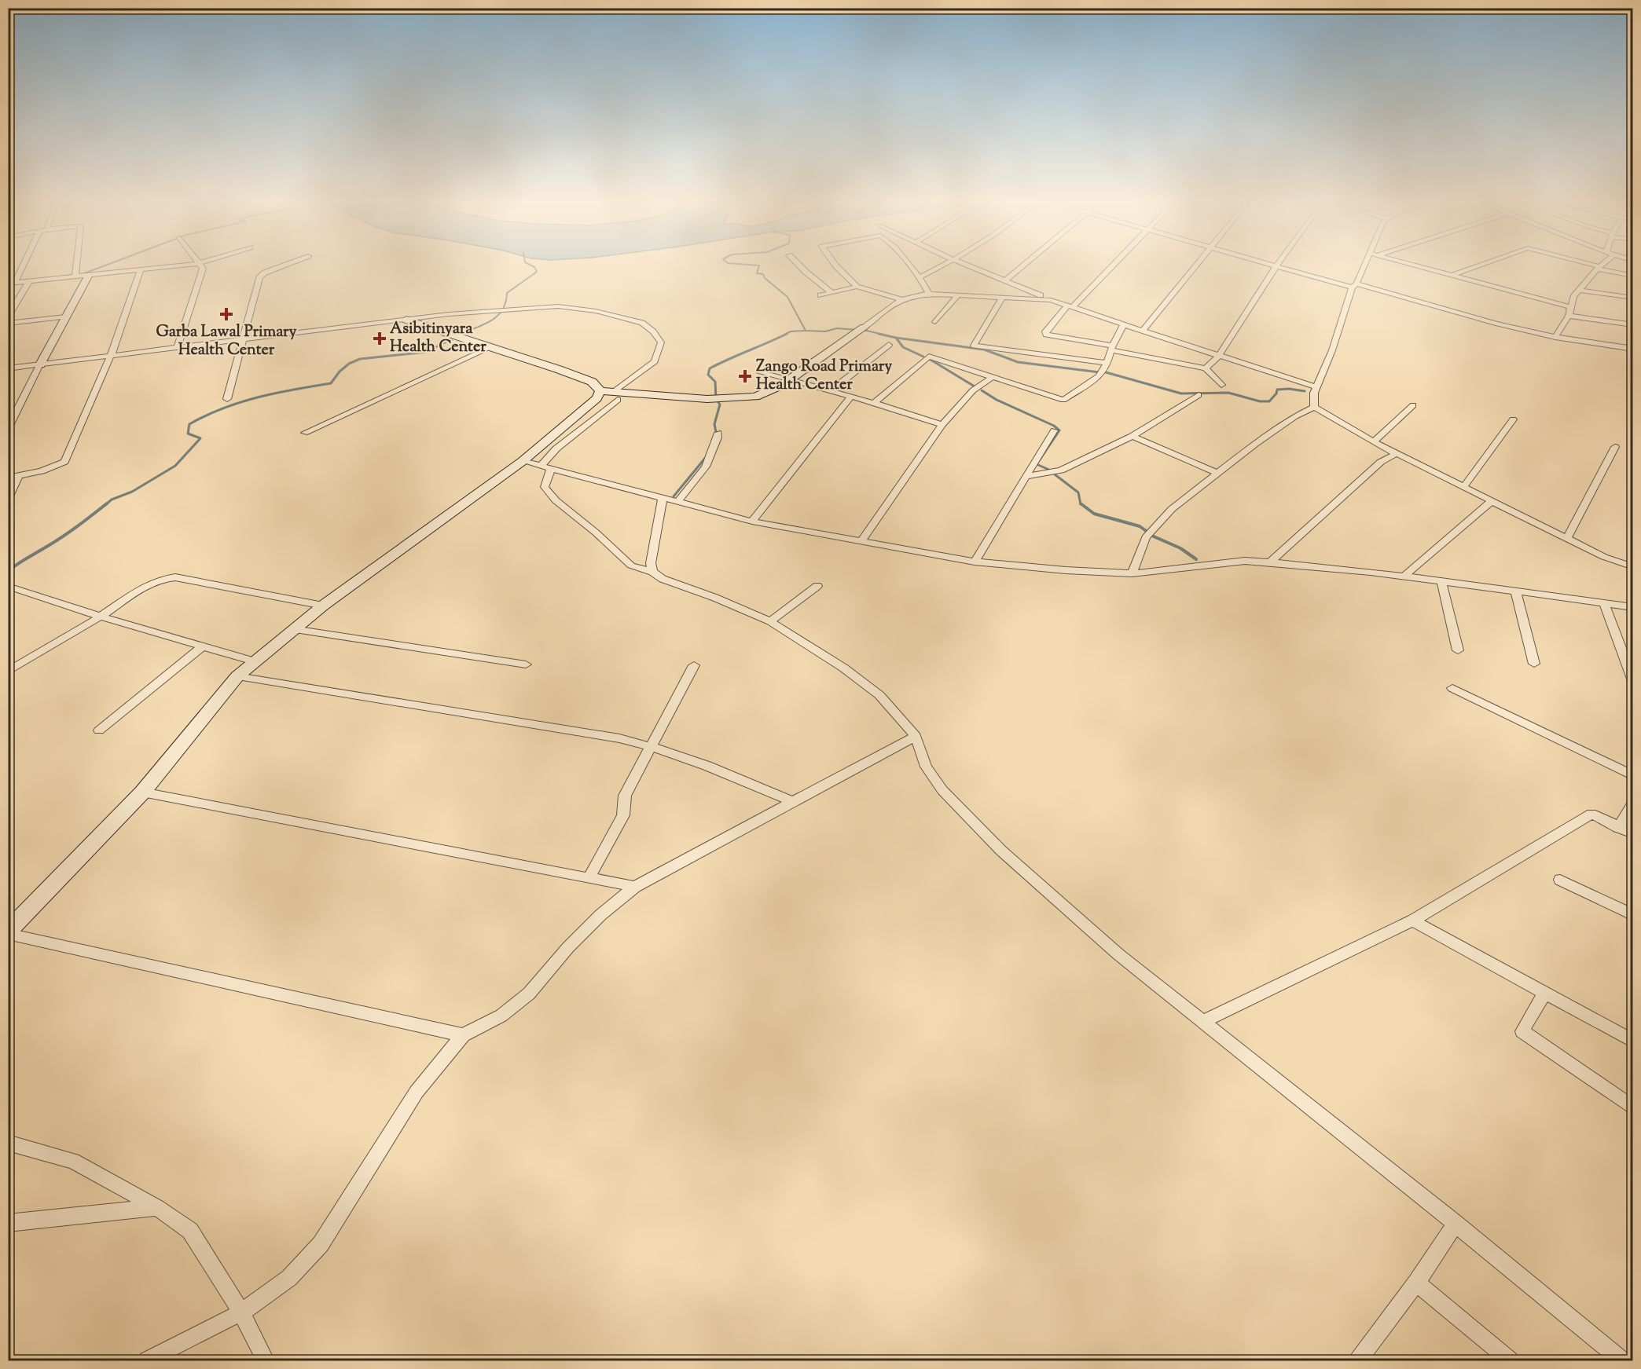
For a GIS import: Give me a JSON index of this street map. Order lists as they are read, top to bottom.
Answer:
{
  "places": {
    "health": ["Garba Lawal Primary Health Center", "Asibitinyara Health Center", "Zango Road Primary Health Center"]
  }
}
